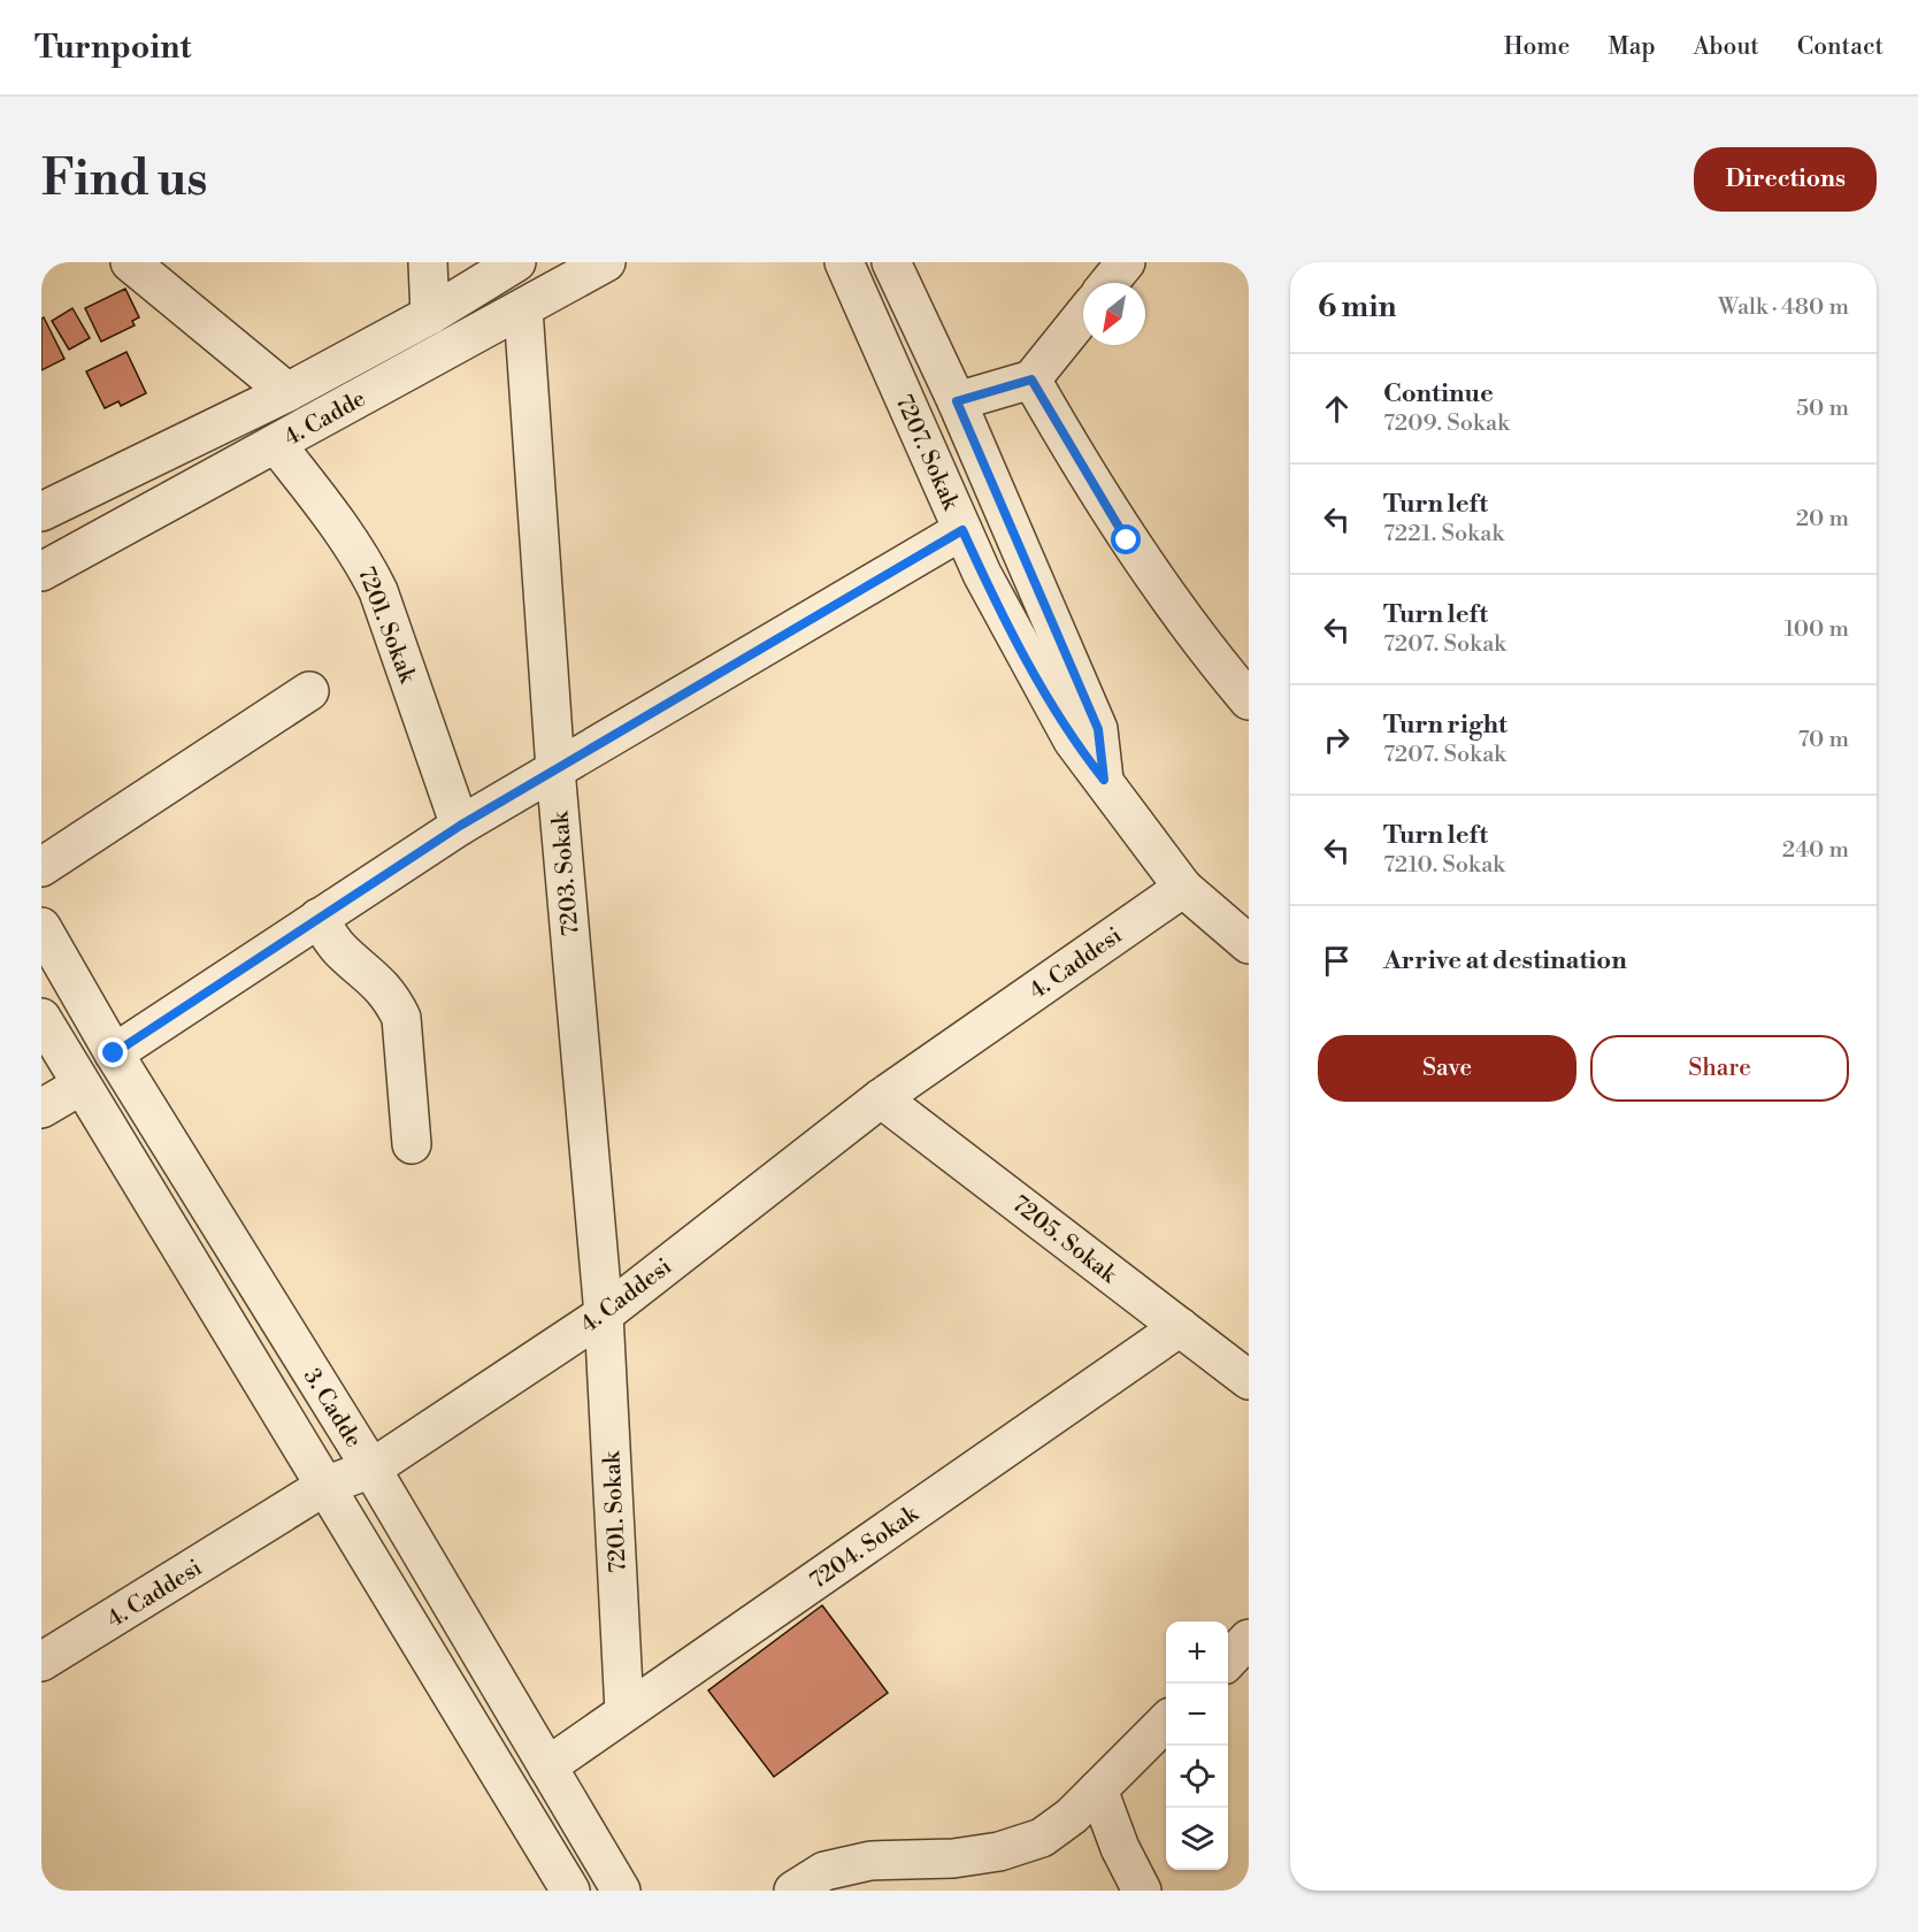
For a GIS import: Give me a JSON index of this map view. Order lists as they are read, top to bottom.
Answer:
{
  "streets": {
    "street": [
      "4. Cadde",
      "7207. Sokak",
      "7201. Sokak",
      "7203. Sokak",
      "4. Caddesi",
      "7205. Sokak",
      "3. Cadde",
      "7204. Sokak"
    ]
  },
  "crossings": [
    ["4. Cadde", "7201. Sokak"],
    ["4. Cadde", "7203. Sokak"],
    ["7207. Sokak", "4. Caddesi"],
    ["7201. Sokak", "7203. Sokak"],
    ["7201. Sokak", "4. Caddesi"],
    ["7201. Sokak", "7204. Sokak"],
    ["7203. Sokak", "4. Caddesi"],
    ["4. Caddesi", "7205. Sokak"],
    ["4. Caddesi", "3. Cadde"],
    ["7205. Sokak", "7204. Sokak"],
    ["3. Cadde", "7204. Sokak"]
  ],
  "north": "bottom left",
  "page": {
    "header": "Turnpoint",
    "nav": [
      "Home",
      "Map",
      "About",
      "Contact"
    ],
    "buttons": [
      "Directions",
      ["Save", "Share"]
    ],
    "title": "Find us",
    "heading": ["6 min", "Walk · 480 m"],
    "list": [
      ["Continue", "7209. Sokak", "50 m"],
      ["Turn left", "7221. Sokak", "20 m"],
      ["Turn left", "7207. Sokak", "100 m"],
      ["Turn right", "7207. Sokak", "70 m"],
      ["Turn left", "7210. Sokak", "240 m"],
      "Arrive at destination"
    ],
    "map_buttons": ["+", "−"]
  }
}
